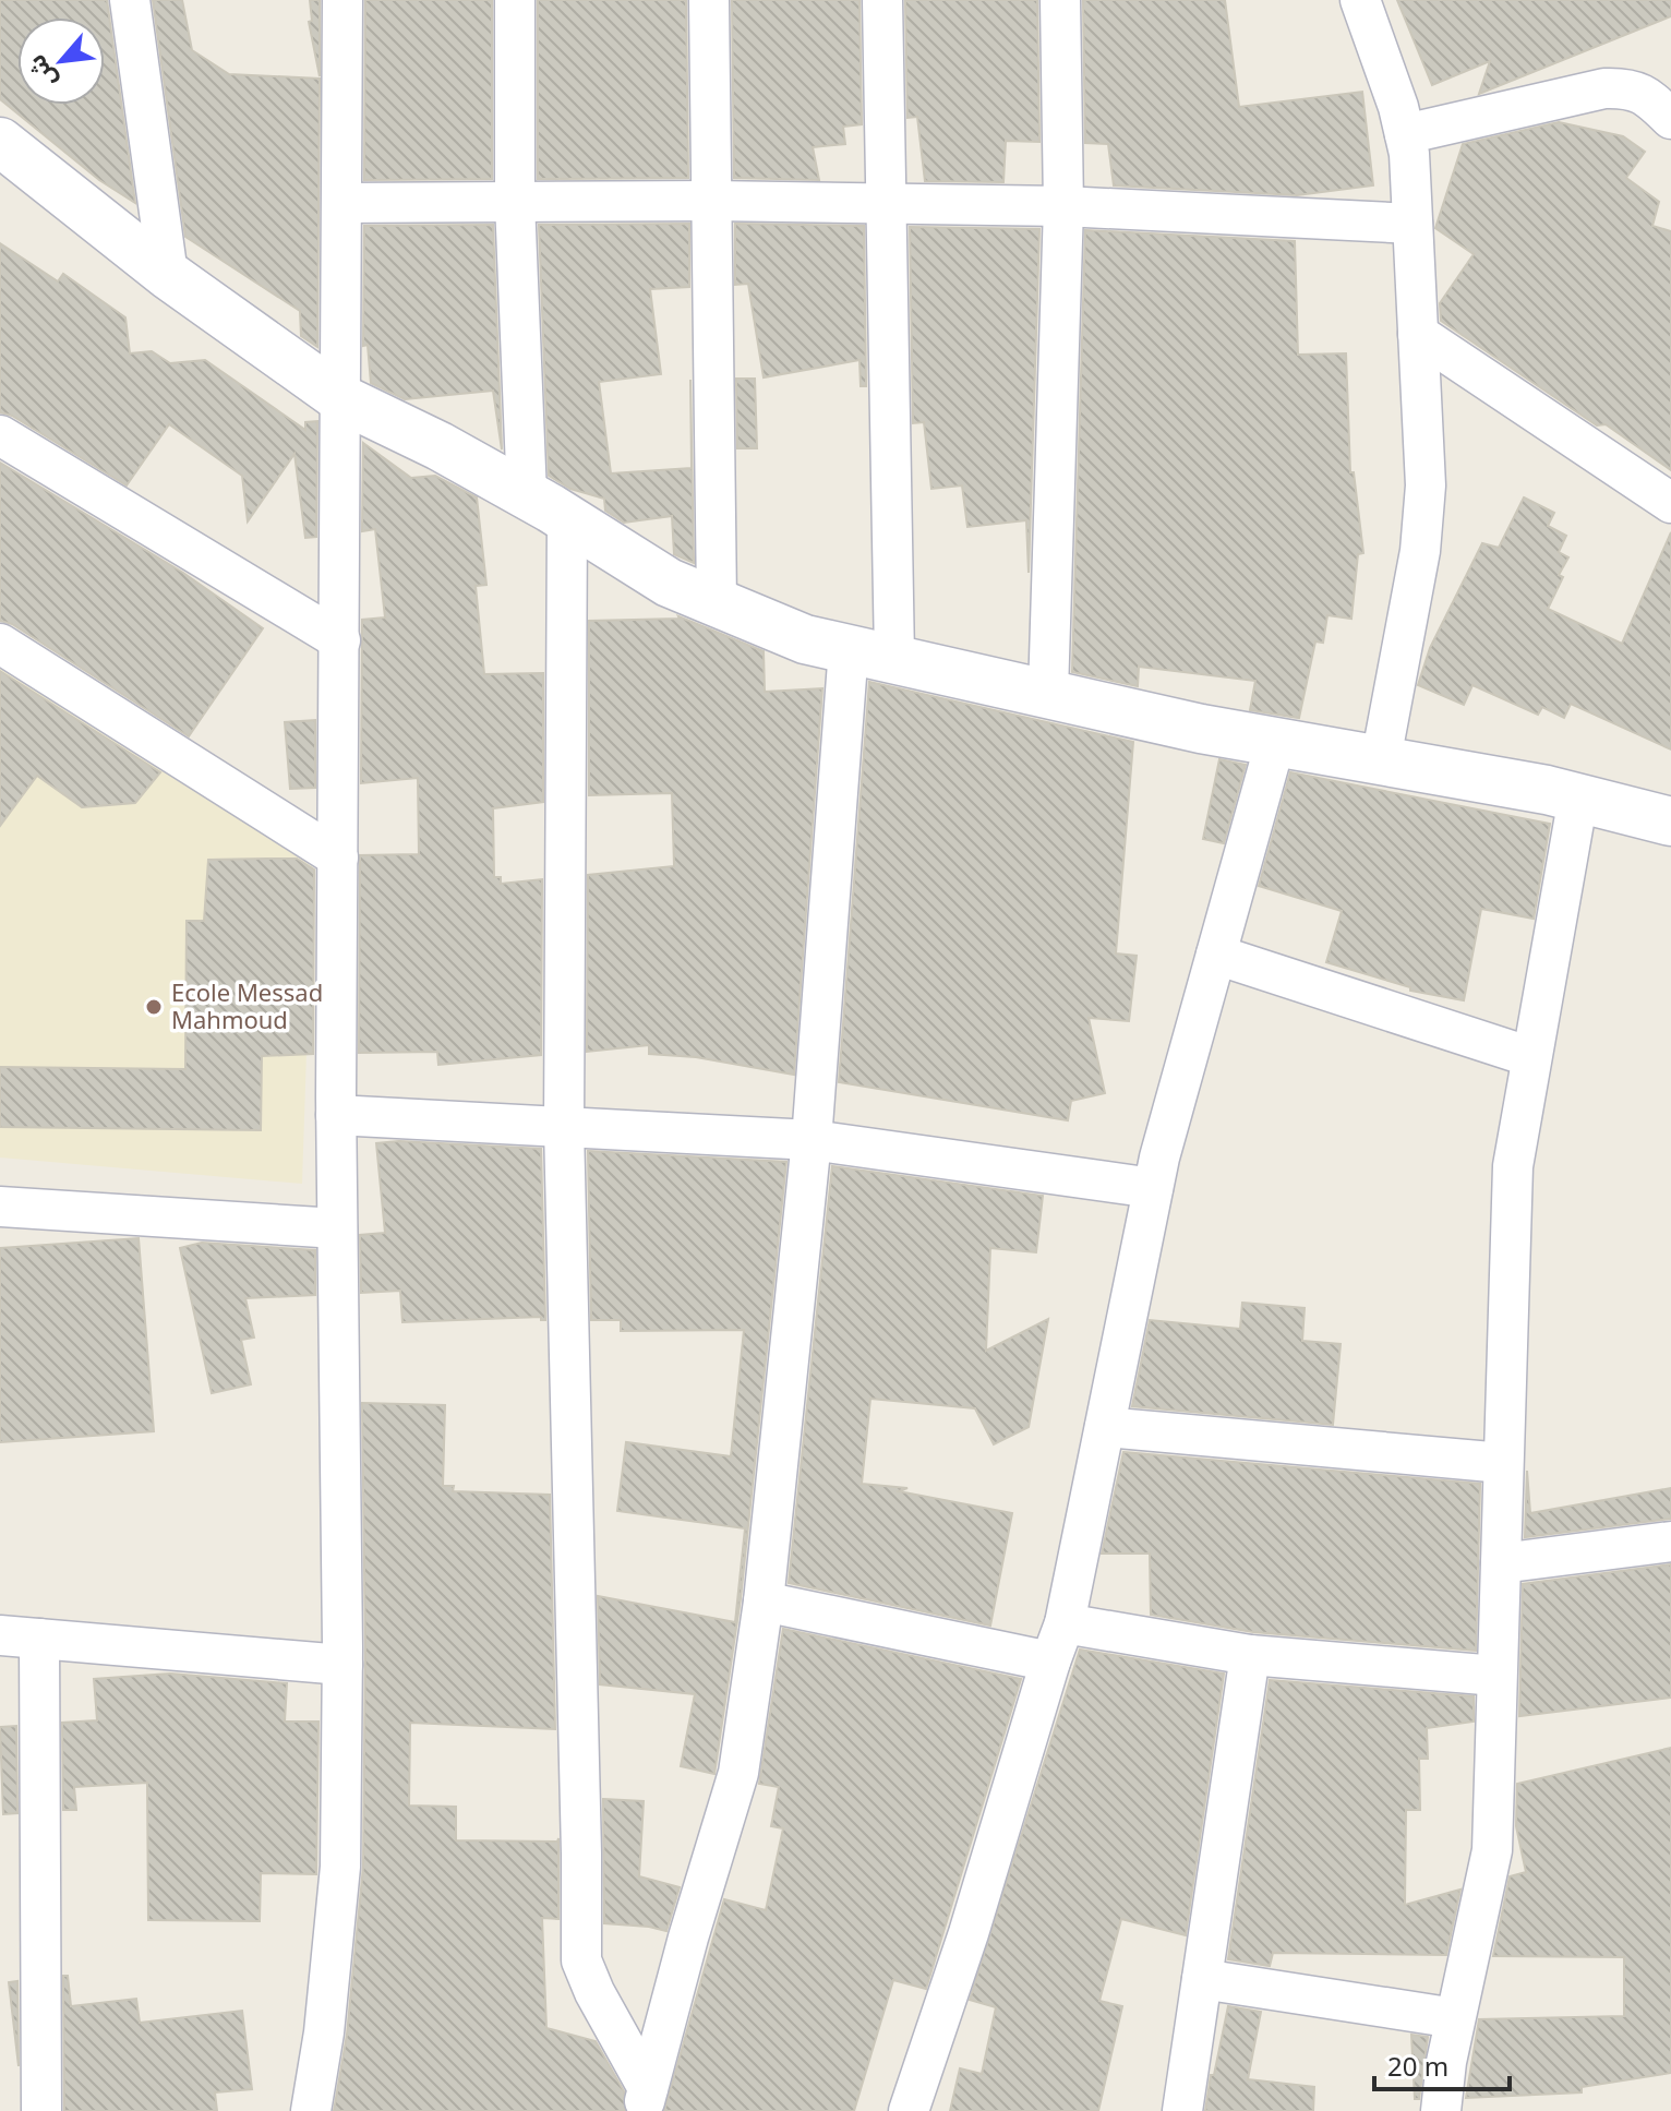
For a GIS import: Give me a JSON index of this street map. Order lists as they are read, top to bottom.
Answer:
{
  "places": ["Ecole Messad Mahmoud"],
  "scale_bar": "20 m",
  "north": "bottom left"
}
